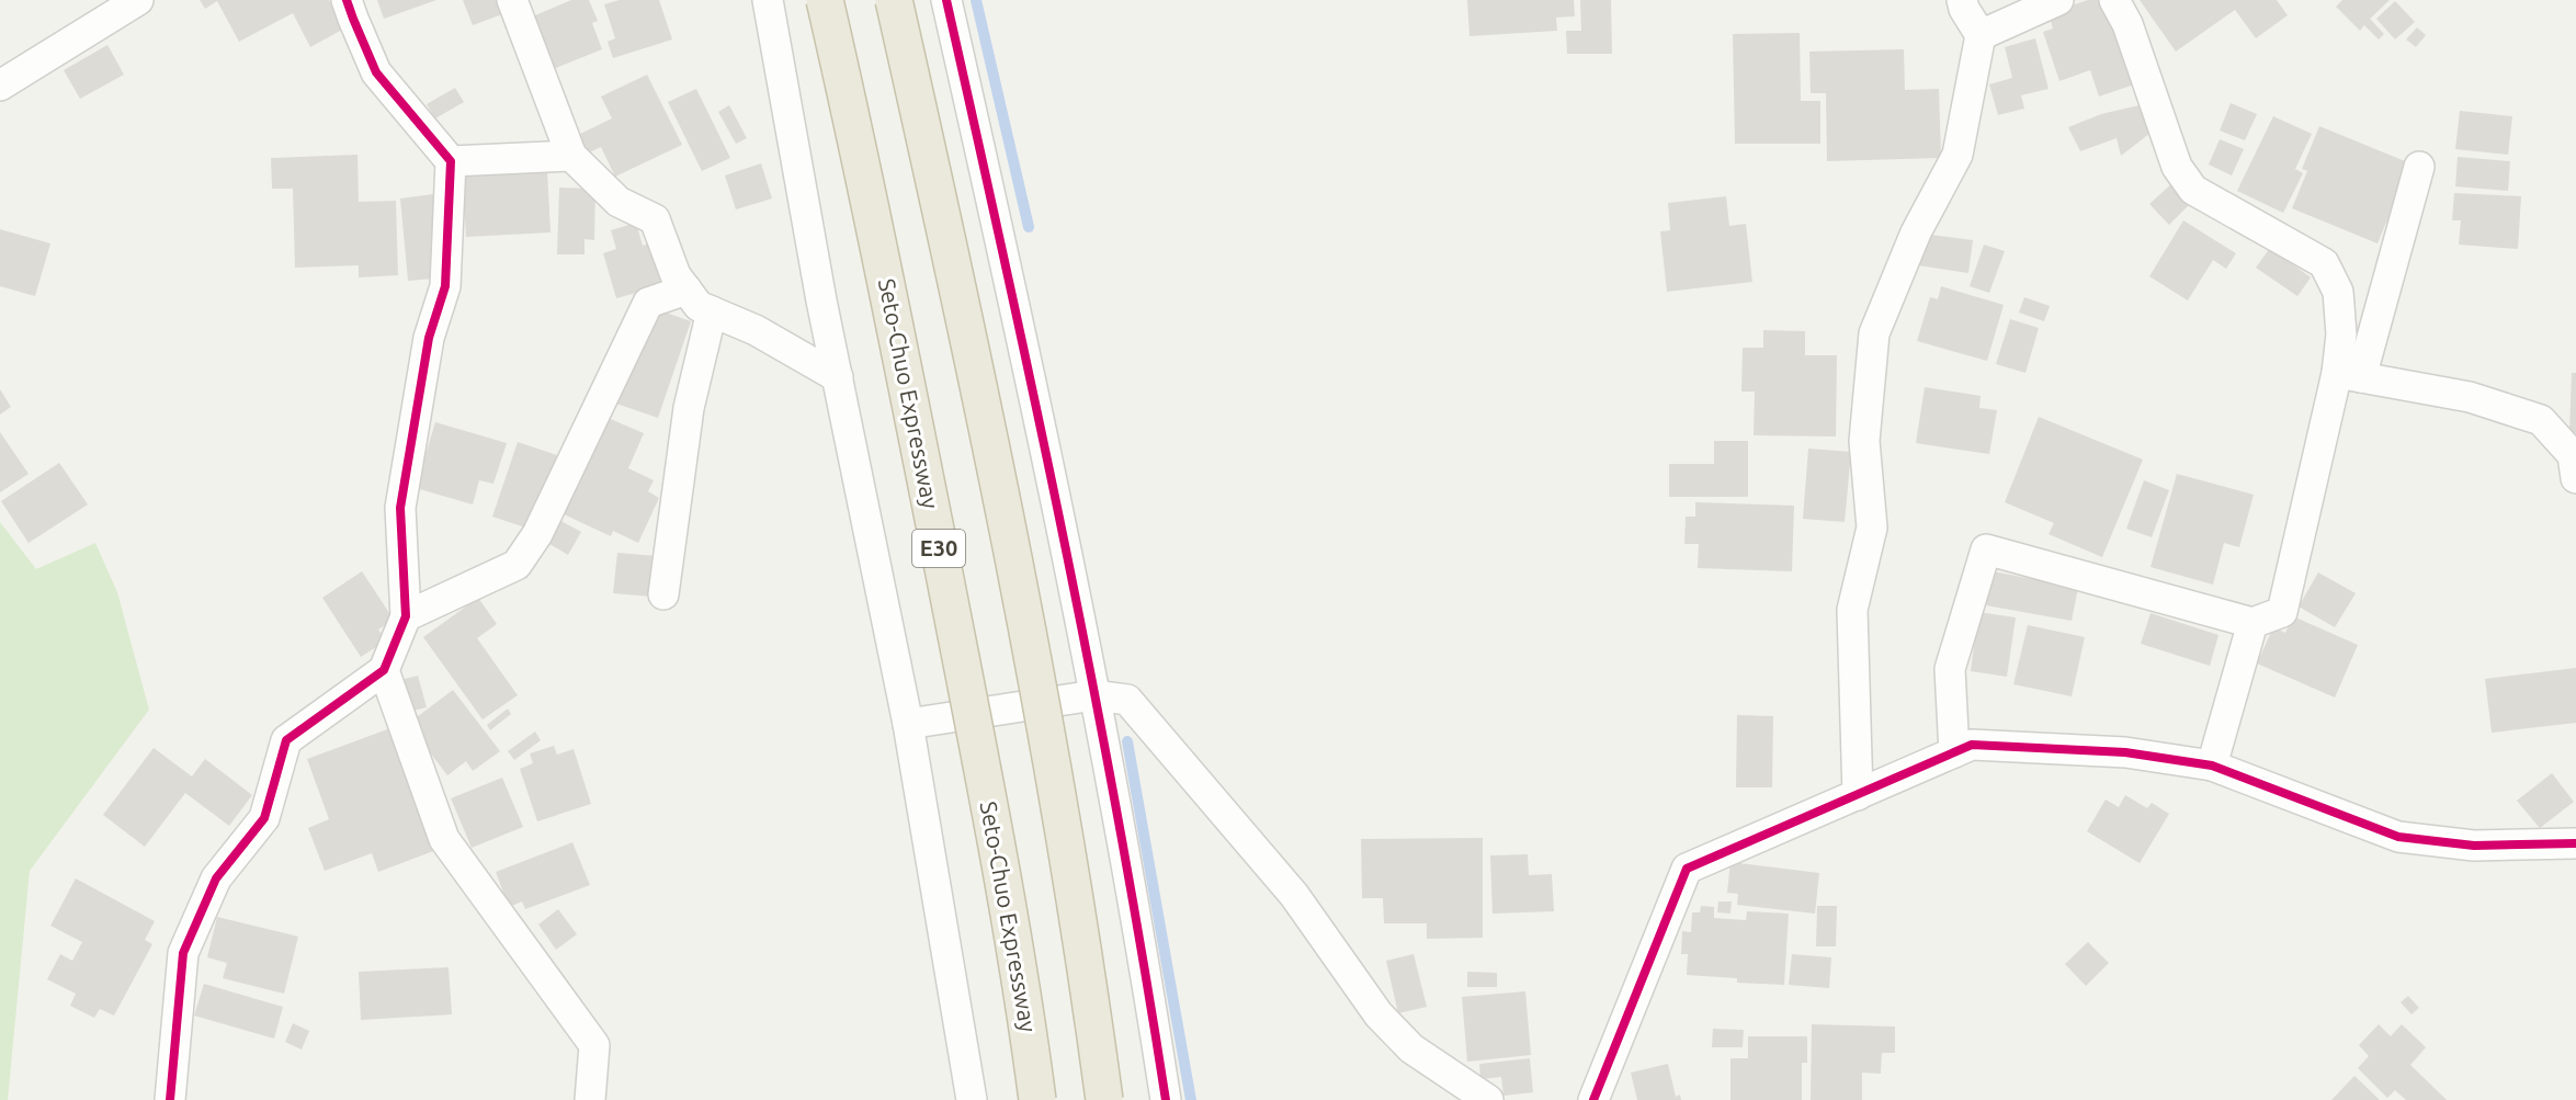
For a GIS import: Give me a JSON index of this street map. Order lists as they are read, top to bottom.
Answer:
{
  "streets": {
    "highway": ["Seto-Chuo Expressway", "E30"]
  }
}
